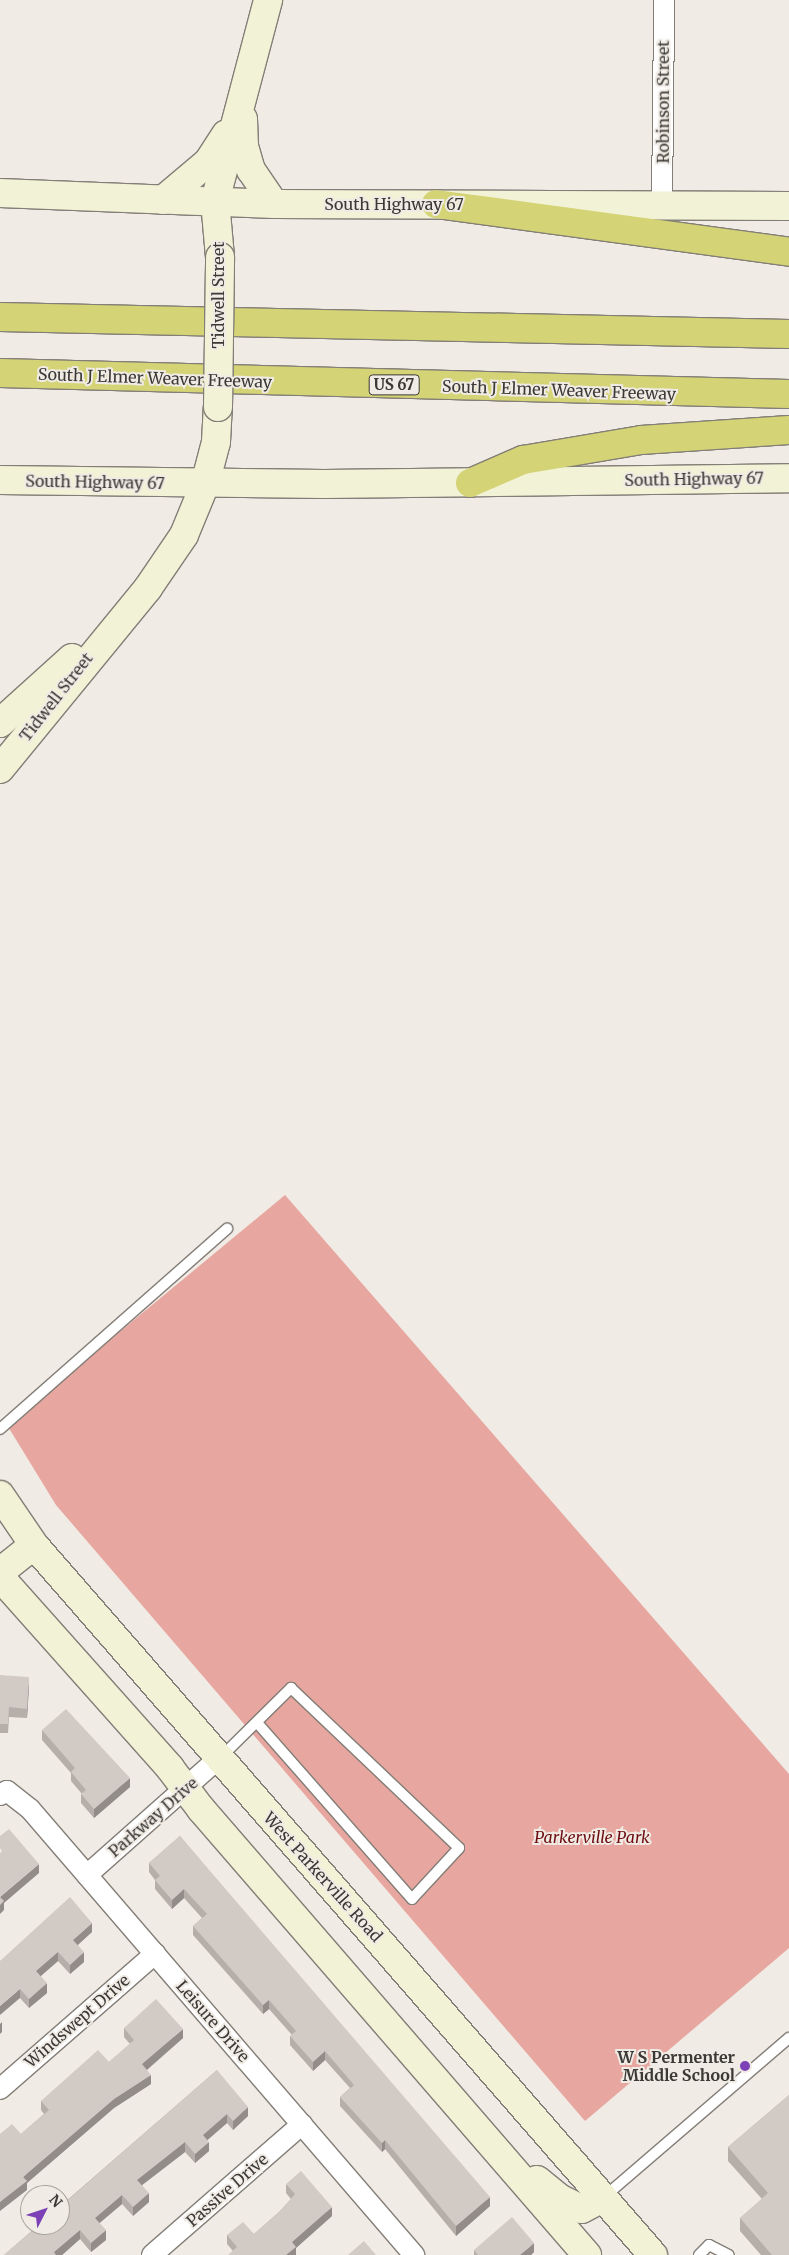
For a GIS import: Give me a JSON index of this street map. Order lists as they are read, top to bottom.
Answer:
{
  "streets": {
    "highway": ["South J Elmer Weaver Freeway", "US 67"],
    "main road": ["South Highway 67", "Tidwell Street", "West Parkerville Road"],
    "street": [
      "Robinson Street",
      "Parkway Drive",
      "Windswept Drive",
      "Leisure Drive",
      "Passive Drive"
    ]
  },
  "crossings": [
    ["Robinson Street", "South Highway 67"],
    ["South Highway 67", "Tidwell Street"],
    ["Parkway Drive", "West Parkerville Road"],
    ["Parkway Drive", "Leisure Drive"],
    ["Windswept Drive", "Leisure Drive"],
    ["Leisure Drive", "Passive Drive"]
  ],
  "parks": ["Parkerville Park"],
  "places": ["W S Permenter Middle School"],
  "north": "top right"
}
